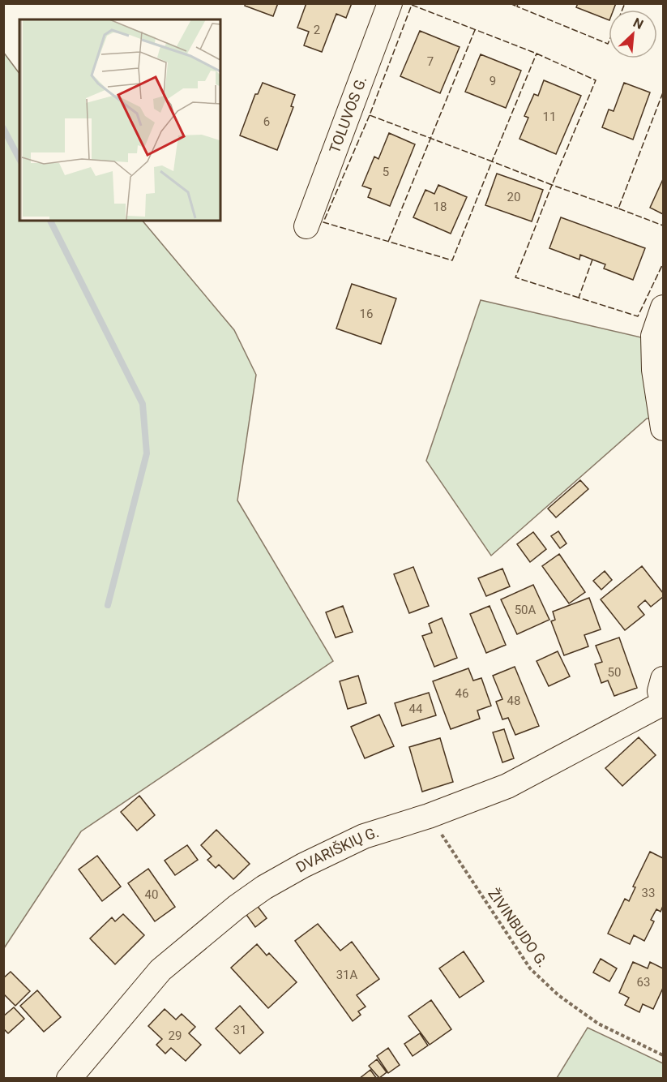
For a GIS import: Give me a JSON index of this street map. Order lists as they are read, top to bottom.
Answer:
{
  "streets": {
    "street": ["TOLUVOS G.", "DVARIŠKIŲ G."],
    "path": ["ŽIVINBUDO G."]
  },
  "crossings": [
    ["DVARIŠKIŲ G.", "ŽIVINBUDO G."]
  ],
  "house_numbers": [
    "2",
    "7",
    "9",
    "11",
    "6",
    "5",
    "20",
    "18",
    "16",
    "50A",
    "50",
    "46",
    "48",
    "44",
    "33",
    "40",
    "31A",
    "63",
    "31",
    "29"
  ],
  "north": "top right"
}
